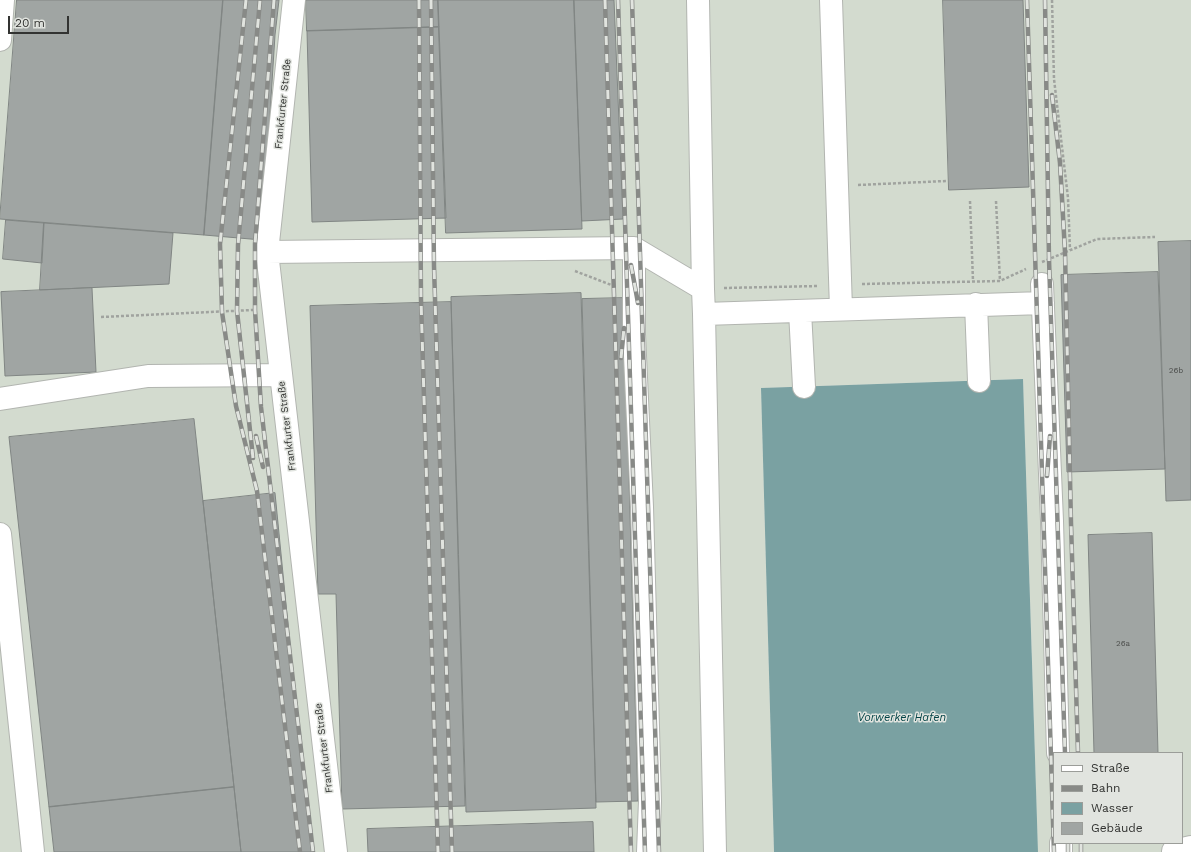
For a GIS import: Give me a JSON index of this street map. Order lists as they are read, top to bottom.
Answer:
{
  "streets": {
    "street": ["Frankfurter Straße"]
  },
  "water": ["Vorwerker Hafen"],
  "house_numbers": ["26b", "26a"],
  "legend": [
    "Straße",
    "Bahn",
    "Wasser",
    "Gebäude"
  ],
  "scale_bar": "20 m"
}
